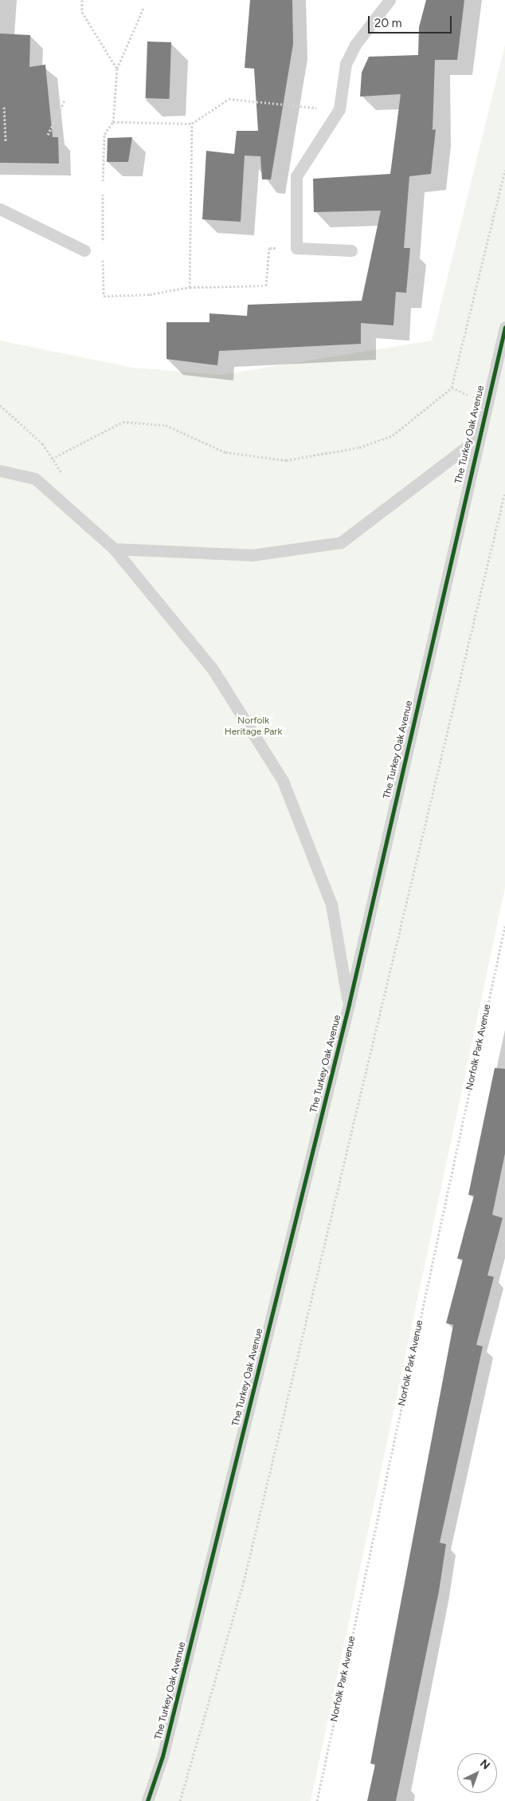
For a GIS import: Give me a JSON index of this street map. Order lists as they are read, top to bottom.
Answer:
{
  "streets": {
    "lane": ["The Turkey Oak Avenue"],
    "path": ["Norfolk Park Avenue"]
  },
  "parks": ["Norfolk Heritage Park"],
  "scale_bar": "20 m",
  "north": "top right"
}
